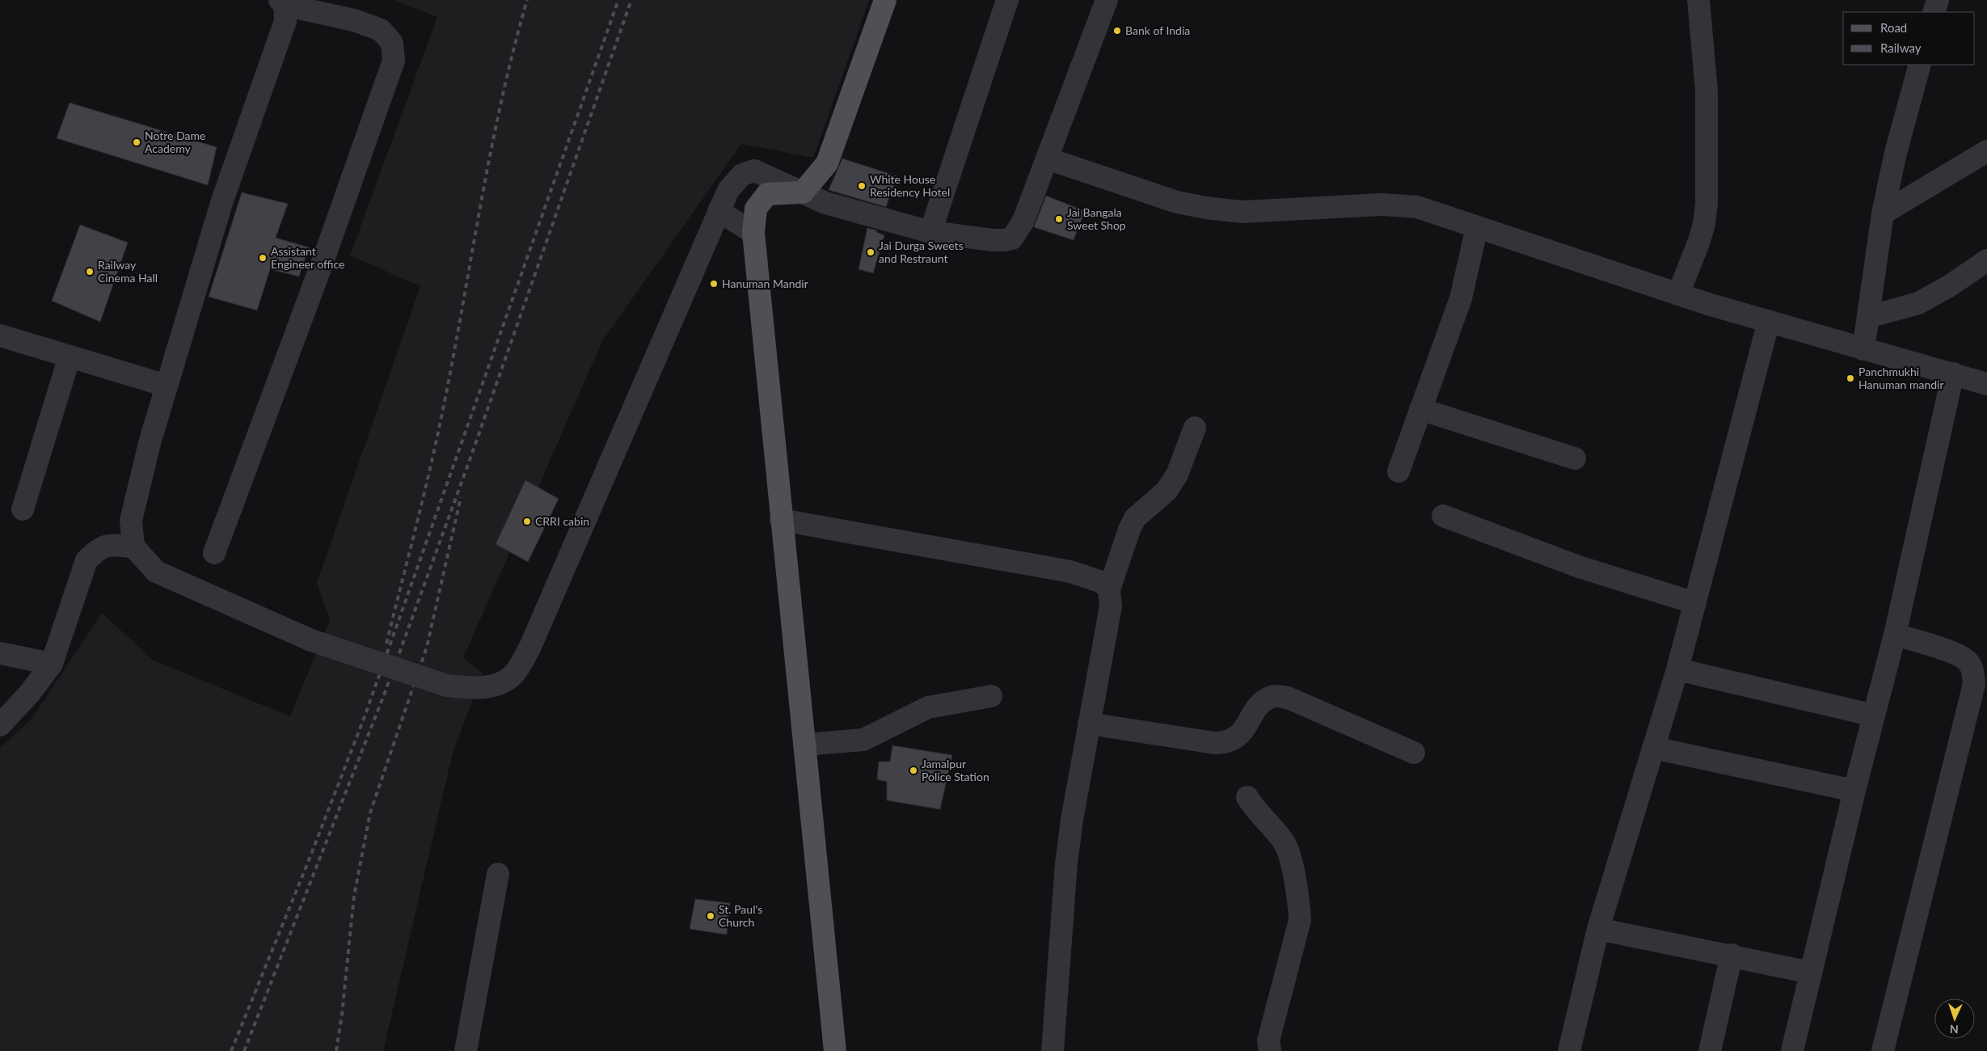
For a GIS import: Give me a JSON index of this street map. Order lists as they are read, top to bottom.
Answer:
{
  "places": [
    "Bank of India",
    "Notre Dame Academy",
    "White House Residency Hotel",
    "Jai Bangala Sweet Shop",
    "Jai Durga Sweets and Restraunt",
    "Assistant Engineer office",
    "Railway Cinema Hall",
    "Hanuman Mandir",
    "Panchmukhi Hanuman mandir",
    "CRRI cabin",
    "Jamalpur Police Station",
    "St. Paul's Church"
  ],
  "legend": ["Road", "Railway"],
  "north": "bottom"
}
